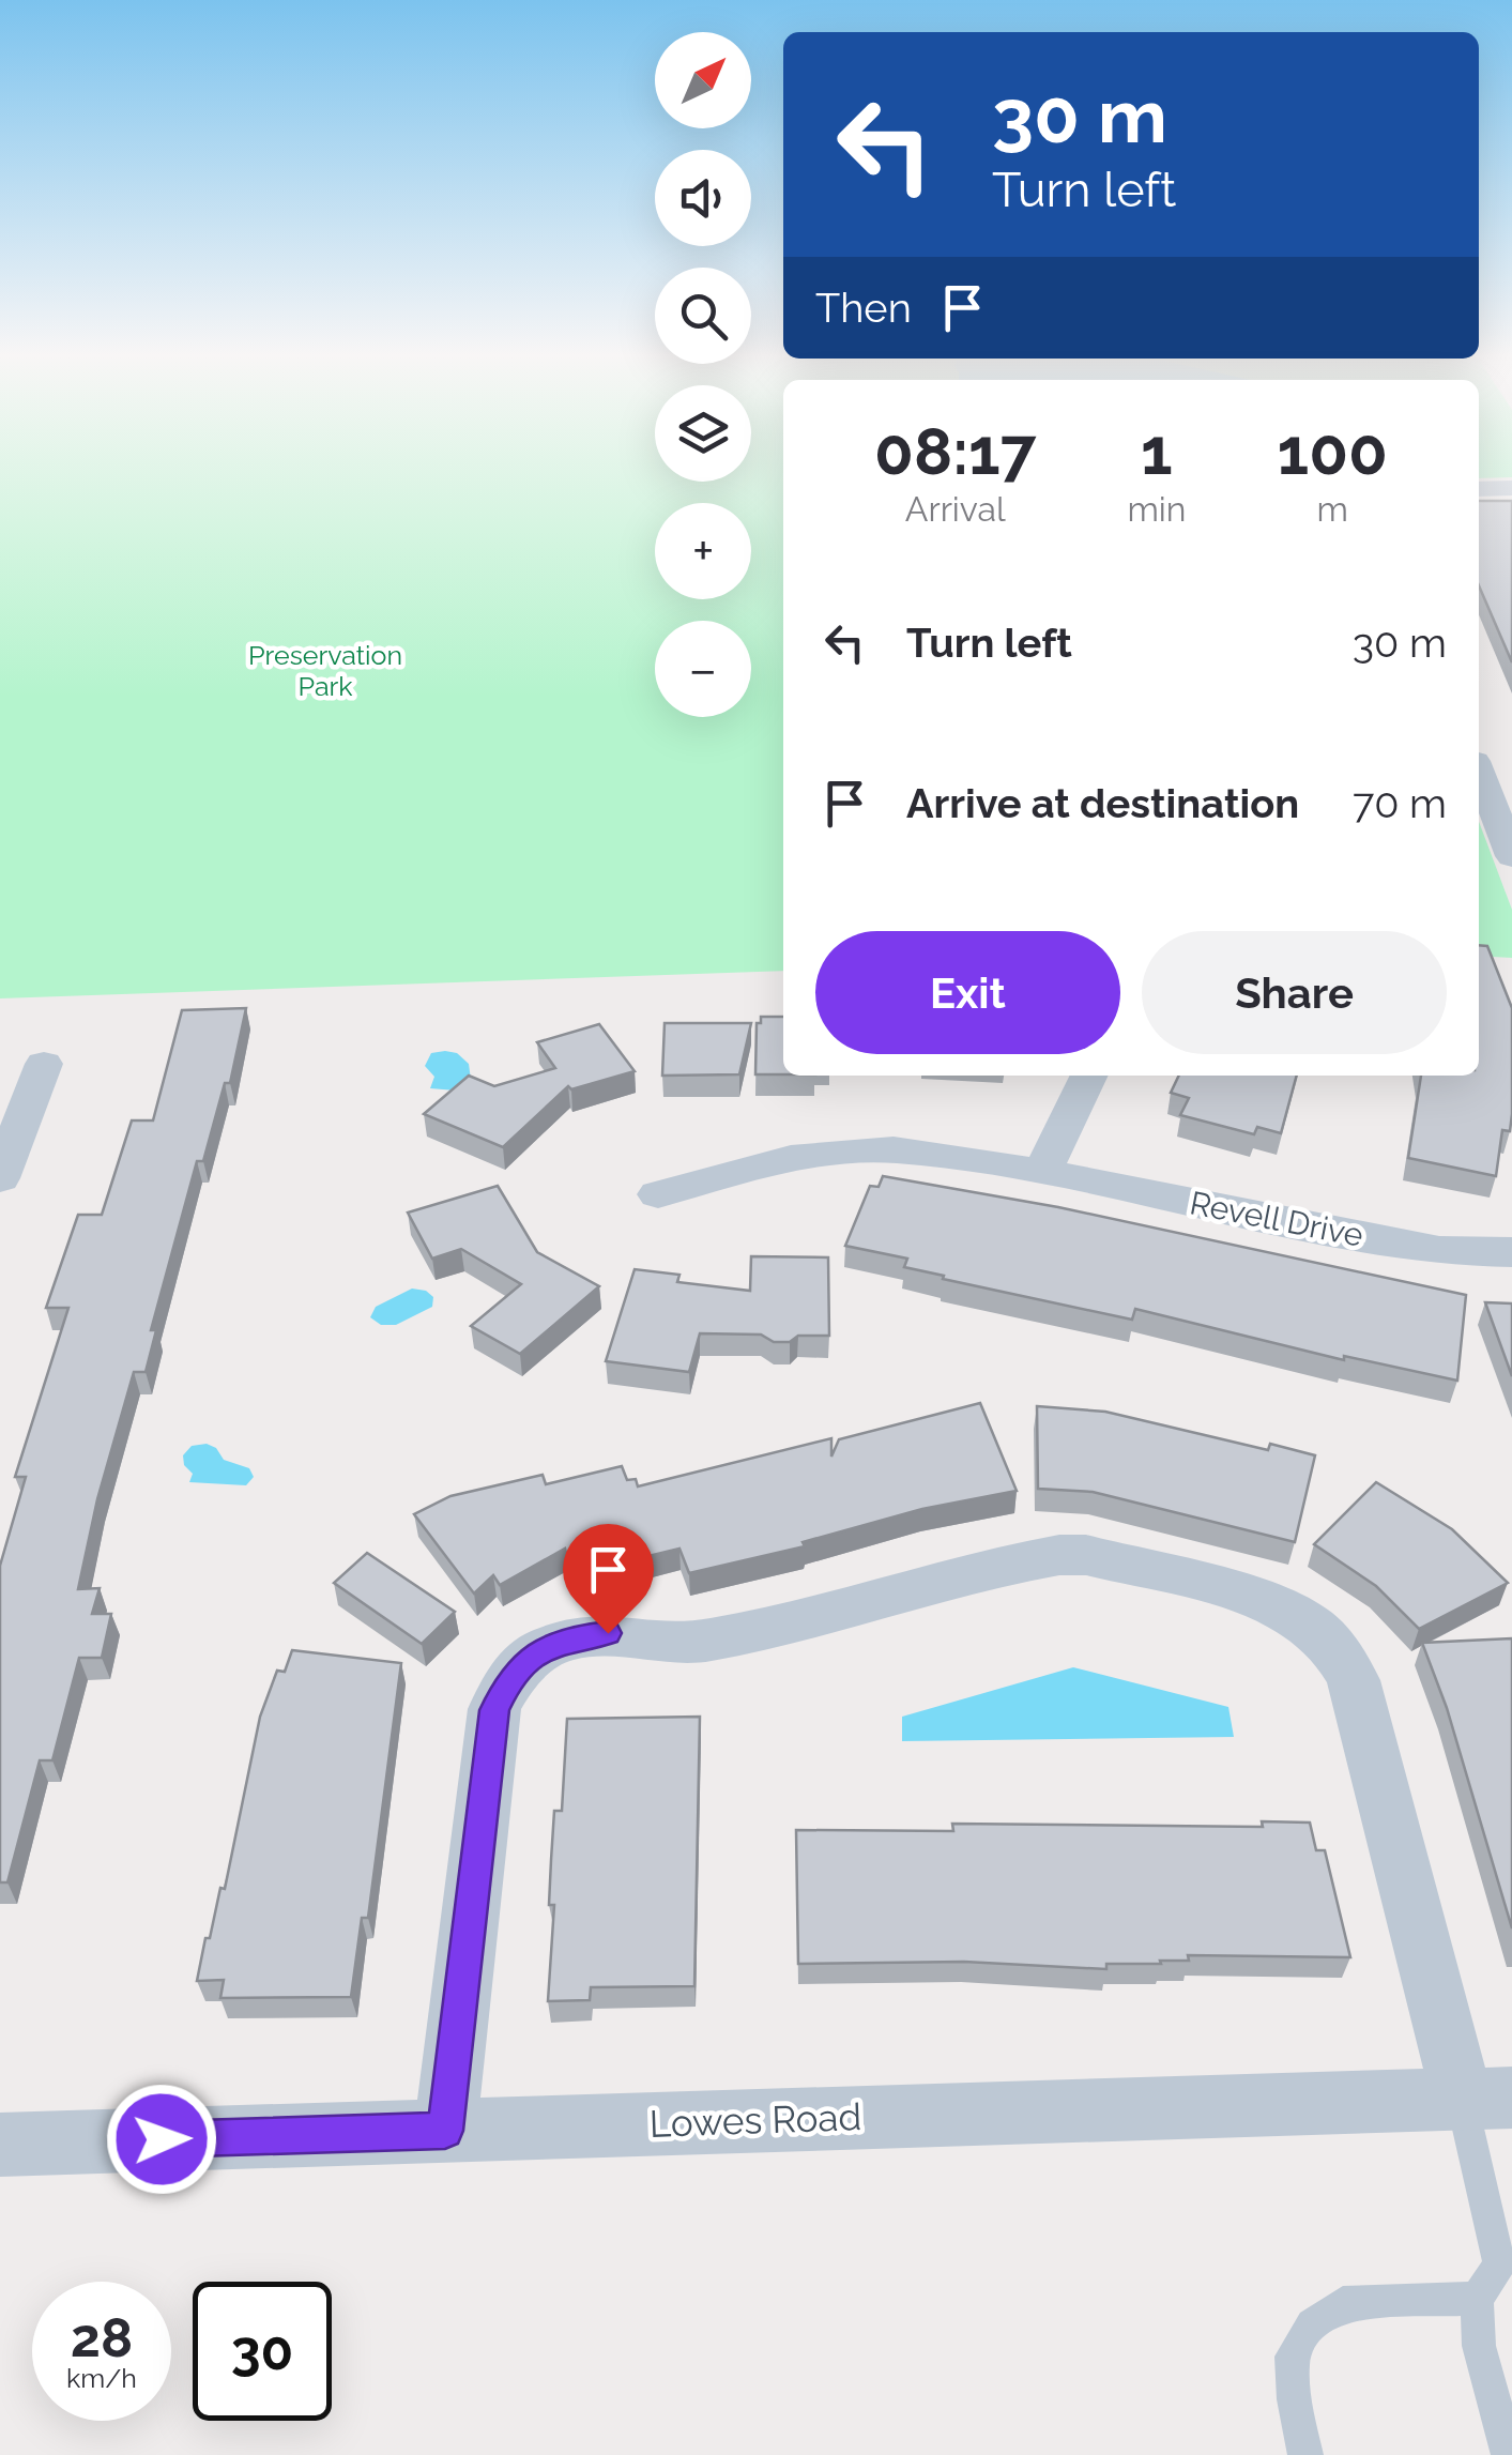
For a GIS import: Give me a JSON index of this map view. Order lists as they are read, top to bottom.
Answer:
{
  "streets": {
    "street": ["Revell Drive", "Lowes Road"]
  },
  "parks": ["Preservation Park"],
  "north": "top right",
  "page": {
    "map_buttons": ["+", "−"],
    "turn": ["30 m", "Turn left"],
    "then": "Then",
    "eta": [
      "08:17",
      "Arrival",
      "1",
      "min",
      "100",
      "m"
    ],
    "list": [
      {
        "name": "Turn left",
        "value": "30 m"
      },
      {
        "name": "Arrive at destination",
        "value": "70 m"
      }
    ],
    "buttons": ["Exit", "Share"],
    "speed": "28 km/h",
    "limit": "30"
  }
}
